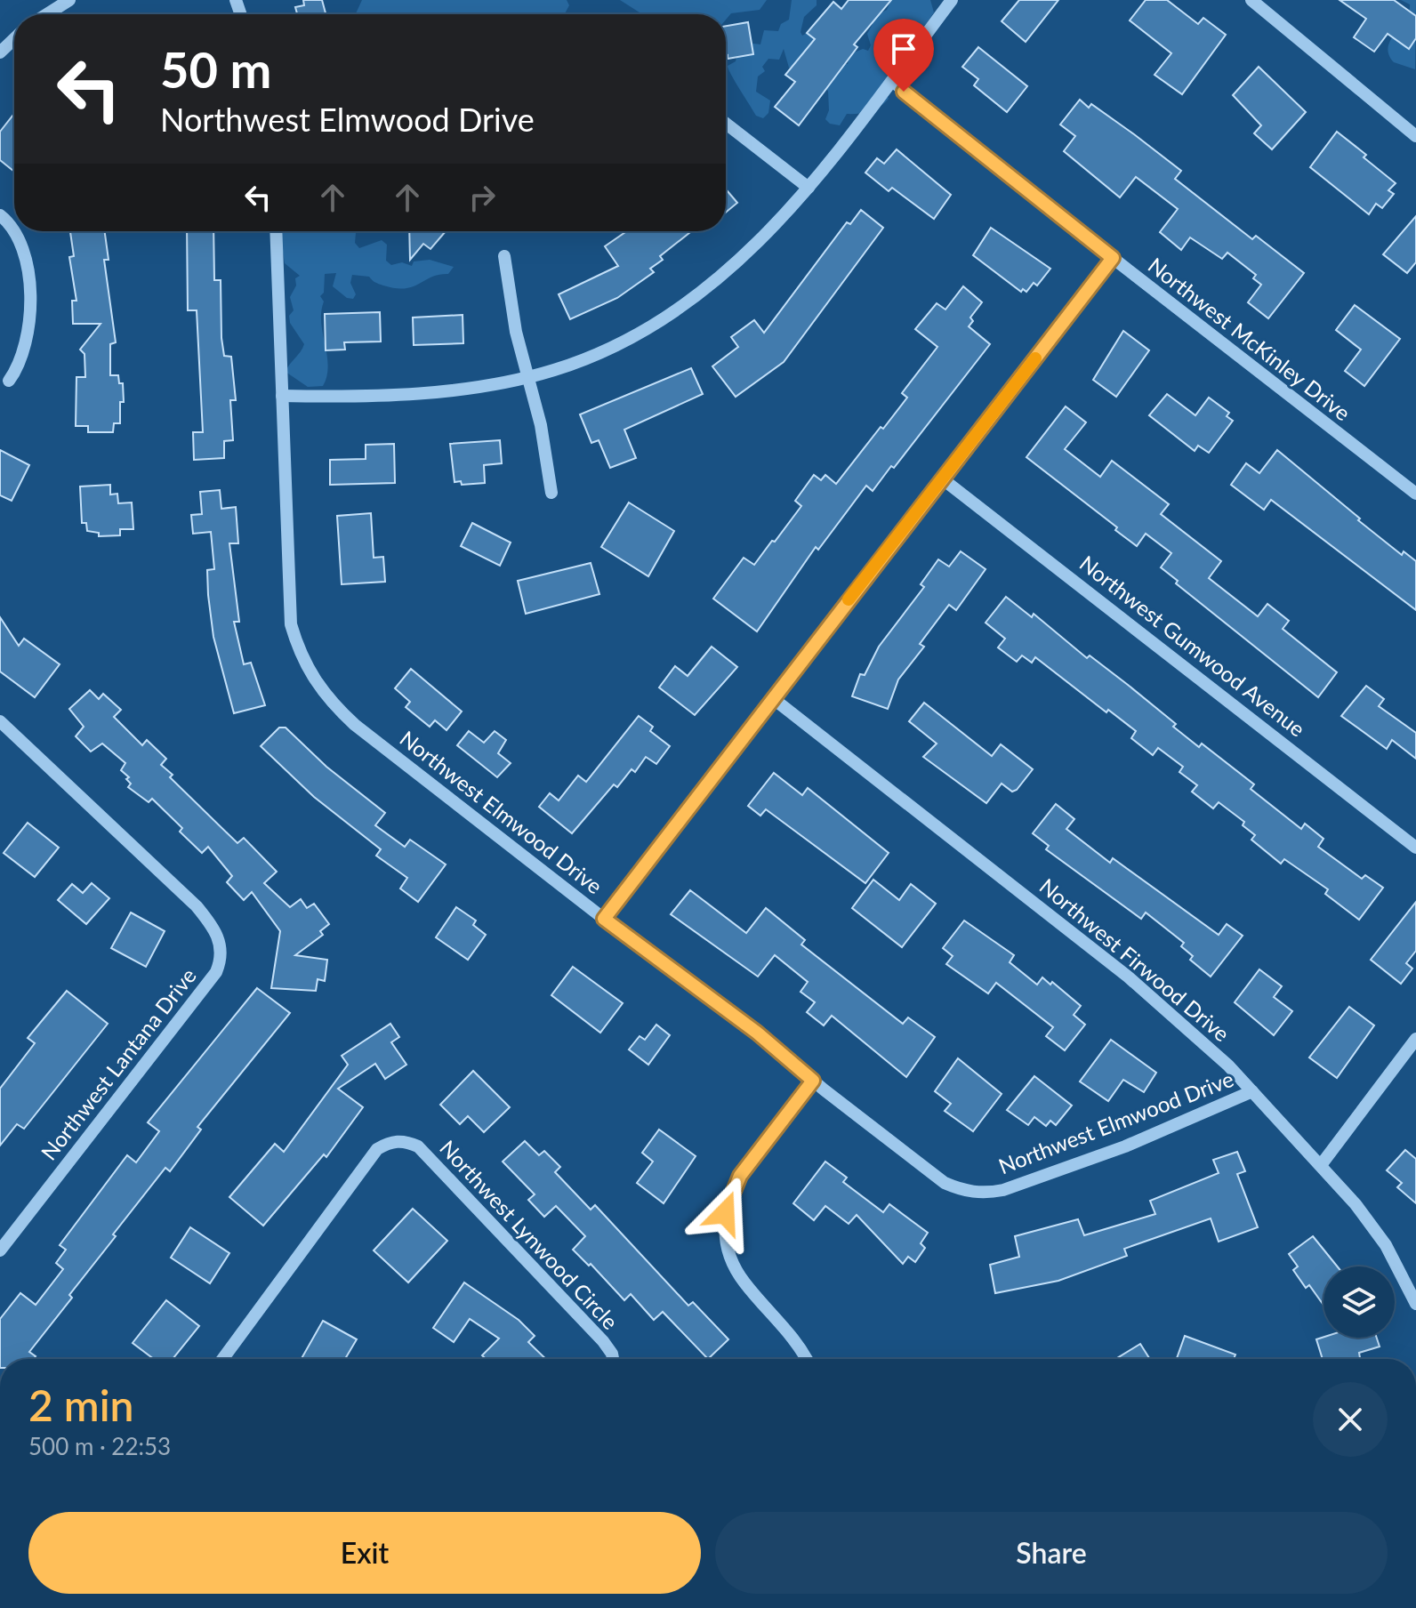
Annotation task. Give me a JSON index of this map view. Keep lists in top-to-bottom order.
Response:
{
  "streets": {
    "street": [
      "Northwest McKinley Drive",
      "Northwest Gumwood Avenue",
      "Northwest Elmwood Drive",
      "Northwest Firwood Drive",
      "Northwest Lantana Drive",
      "Northwest Lynwood Circle"
    ]
  },
  "crossings": [
    ["Northwest Elmwood Drive", "Northwest Firwood Drive"]
  ],
  "page": {
    "turn": ["50 m", "Northwest Elmwood Drive"],
    "heading": ["2 min", "500 m · 22:53"],
    "buttons": ["Exit", "Share"]
  }
}
